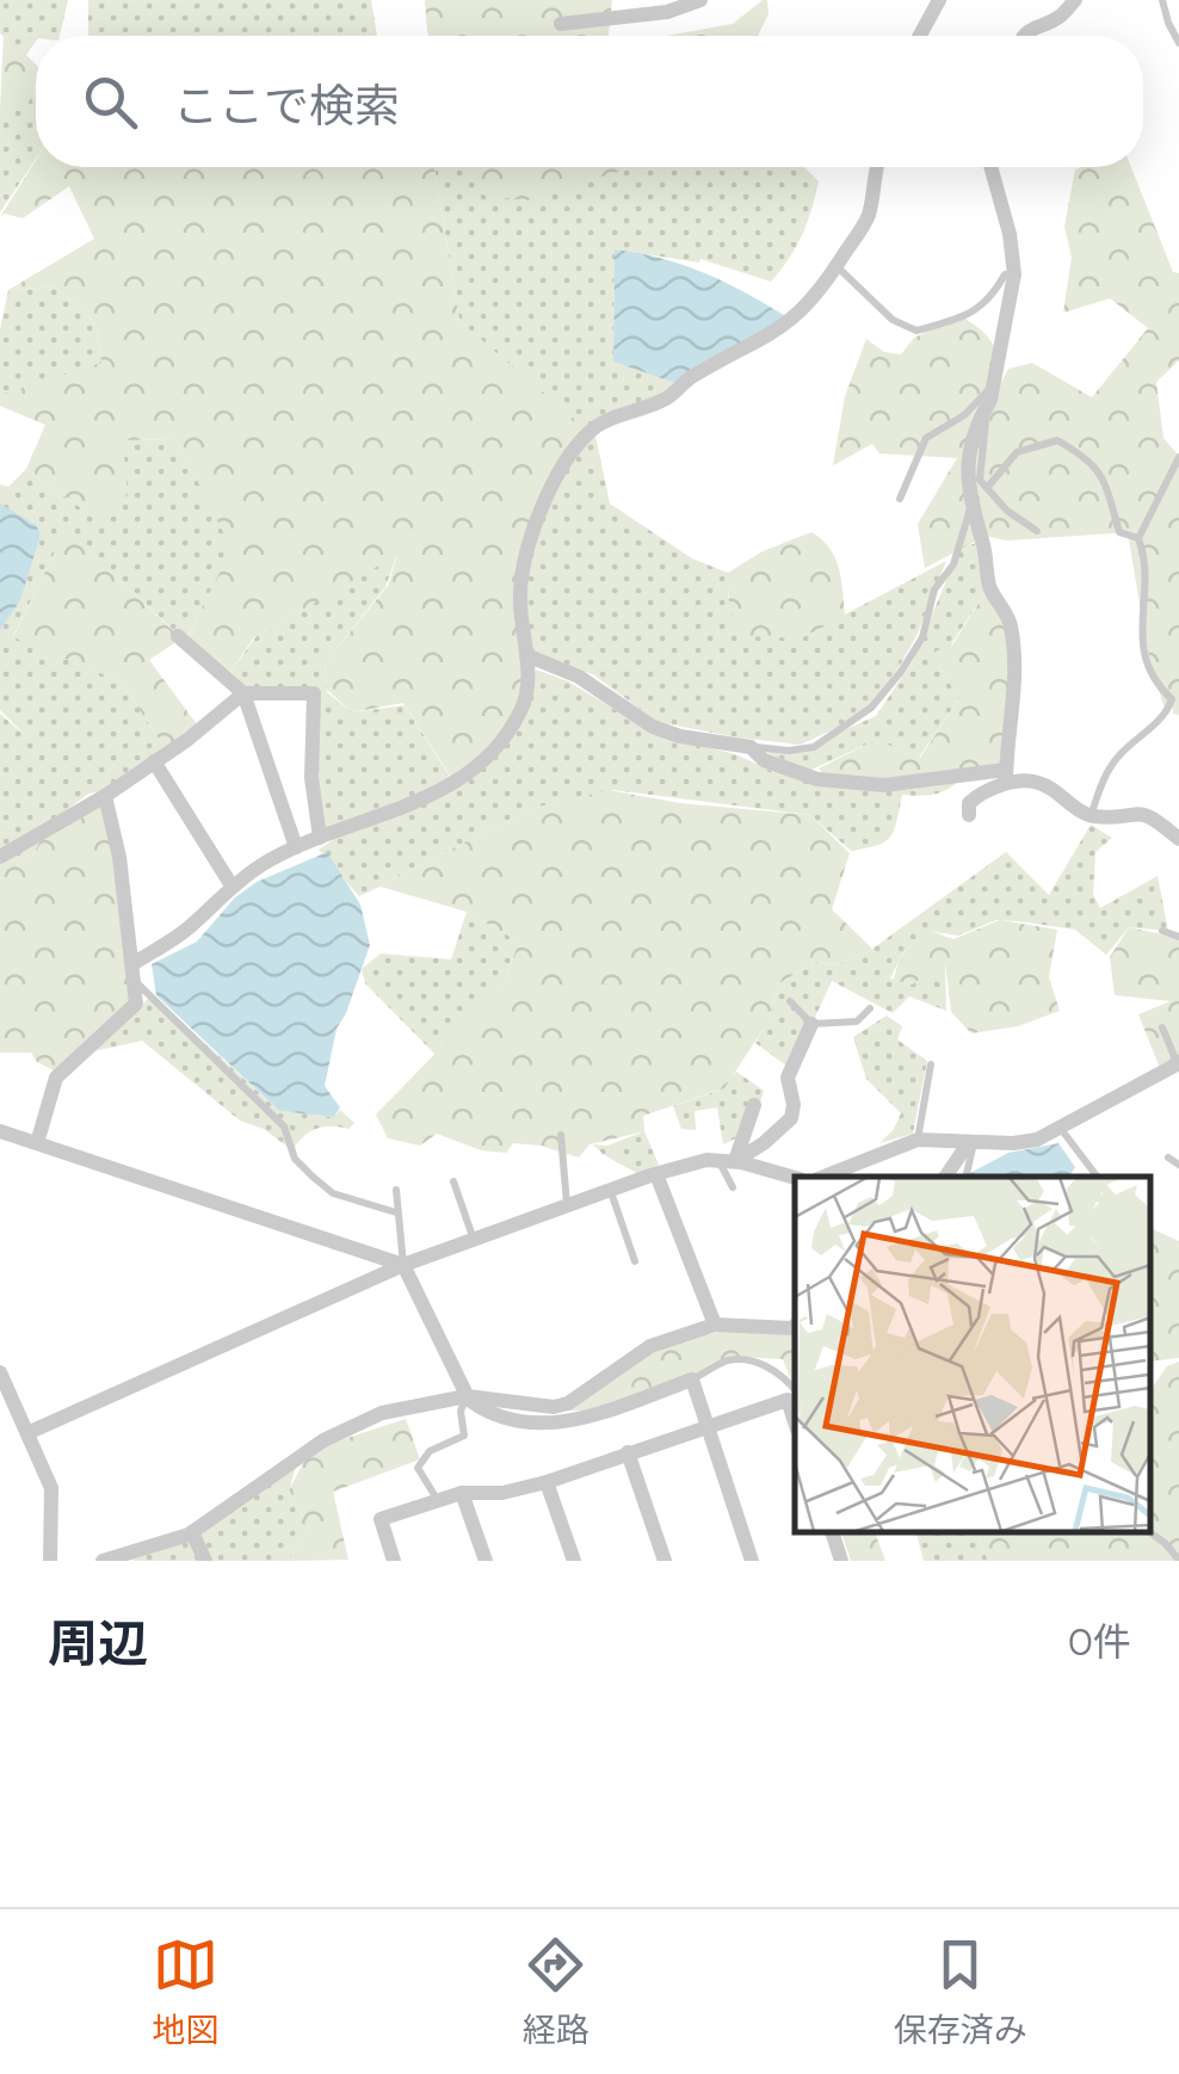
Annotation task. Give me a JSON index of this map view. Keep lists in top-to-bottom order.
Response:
{
  "page": {
    "search": "ここで検索",
    "heading": ["周辺", "0件"],
    "nav": ["地図", "経路", "保存済み"]
  }
}
